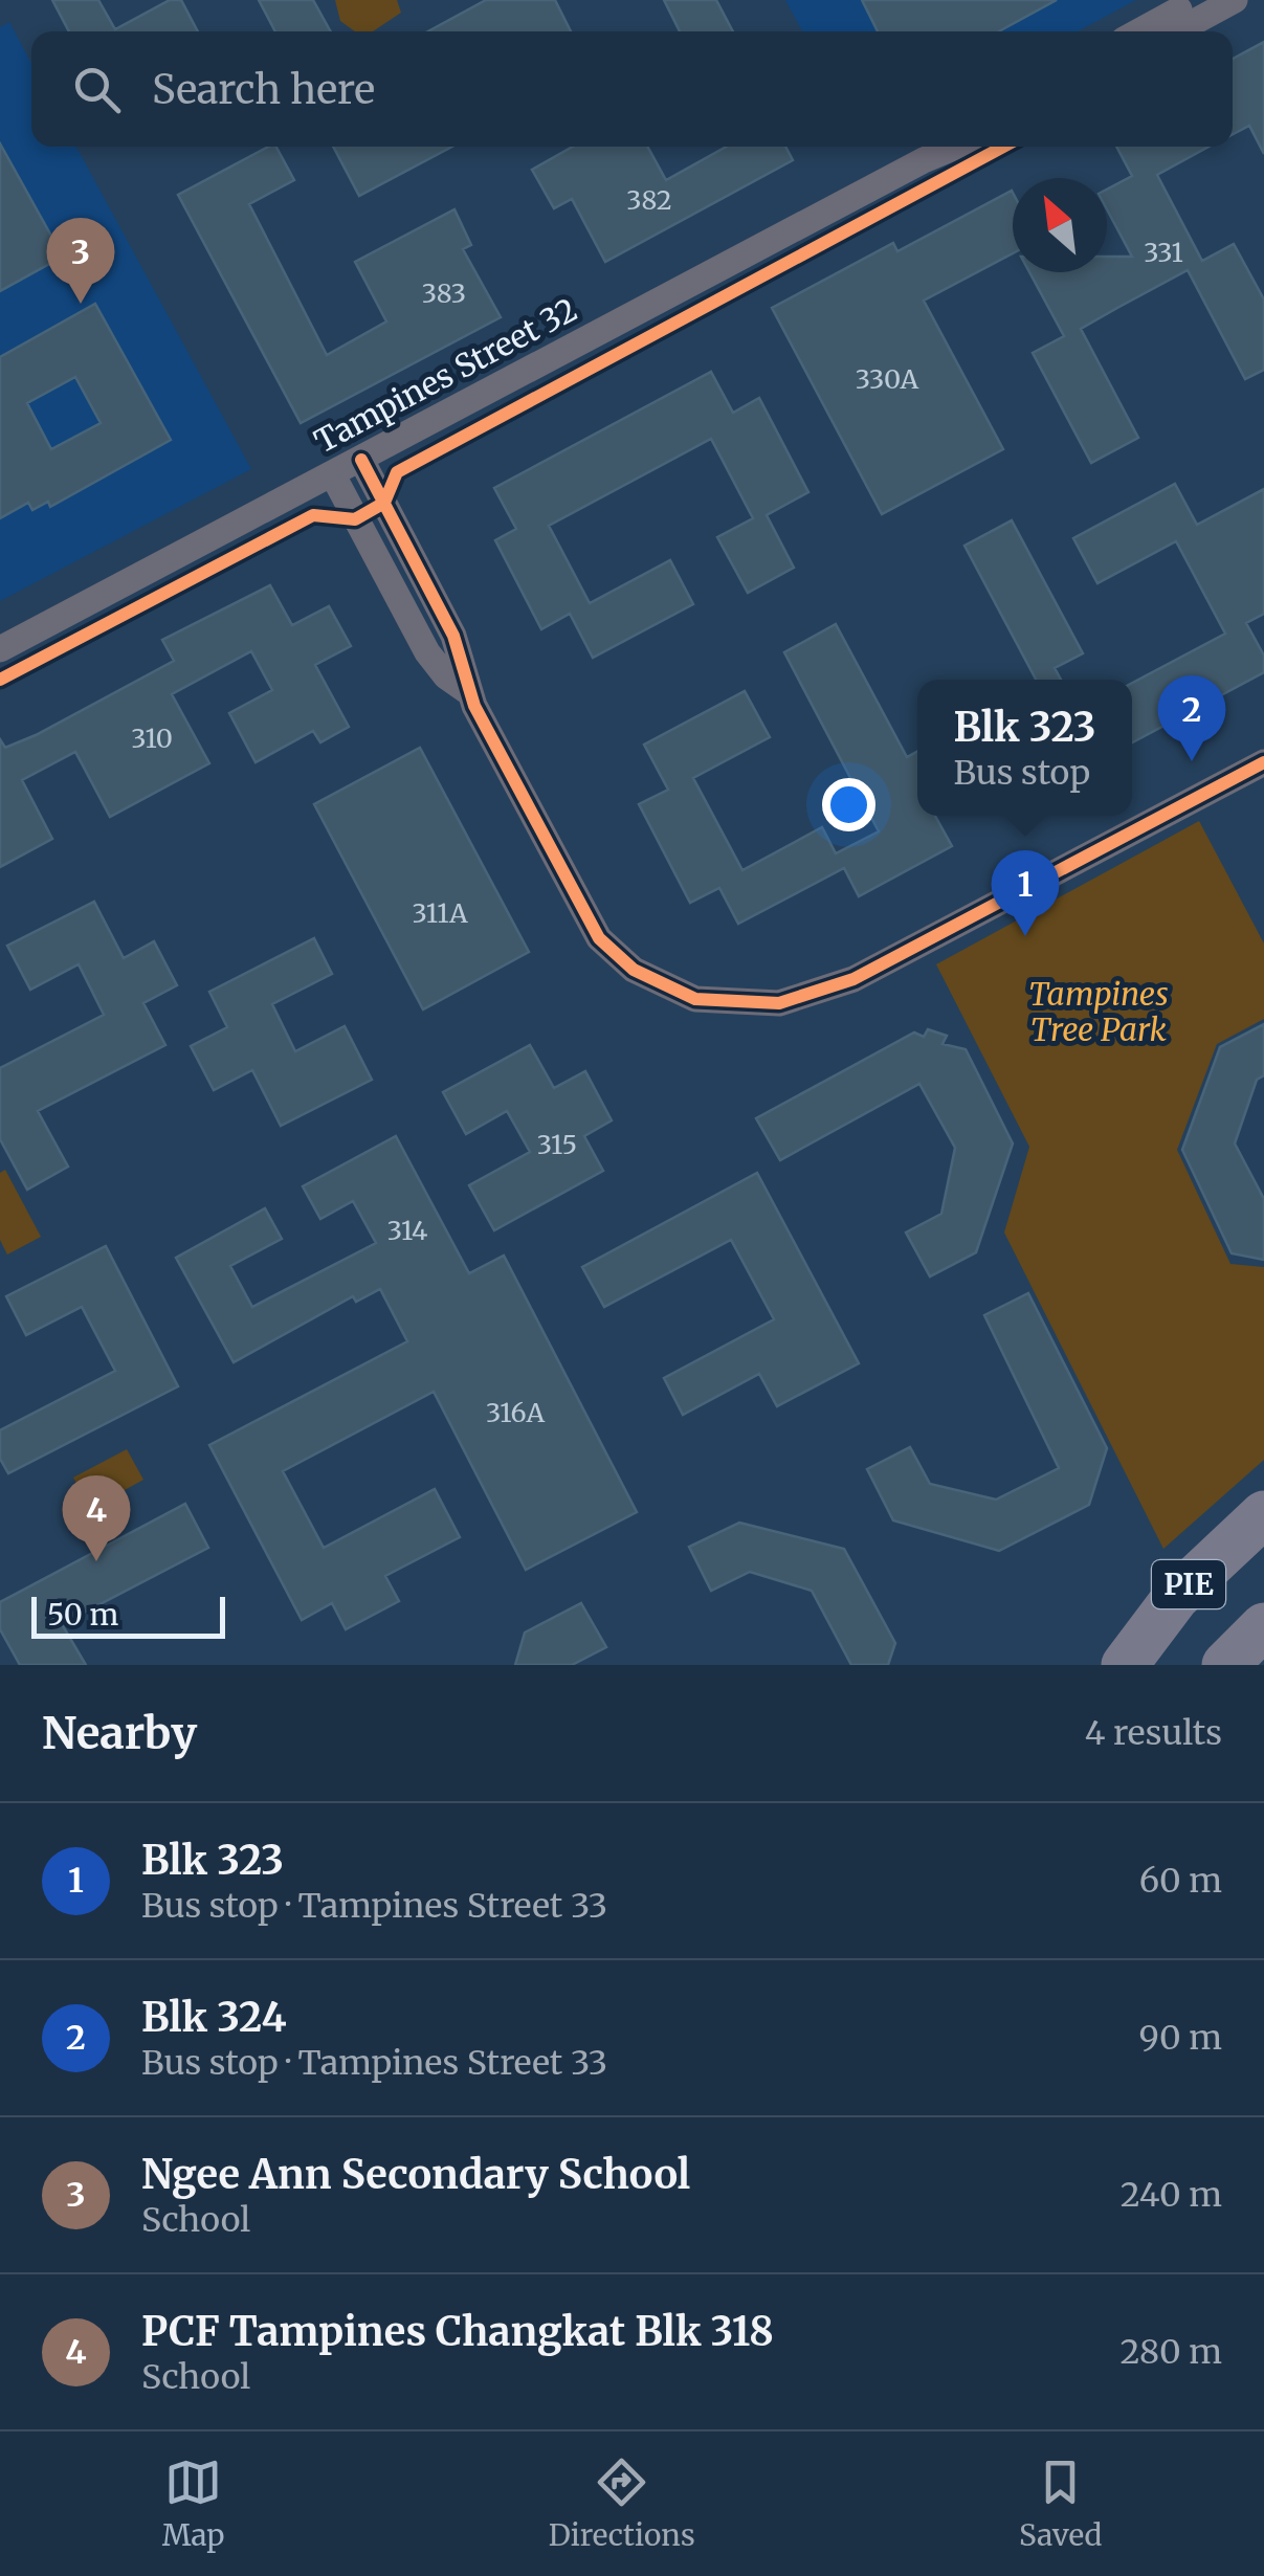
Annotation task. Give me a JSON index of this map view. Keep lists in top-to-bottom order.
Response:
{
  "streets": {
    "highway": ["PIE"],
    "street": ["Tampines Street 32"]
  },
  "parks": ["Tampines Tree Park"],
  "house_numbers": [
    "382",
    "331",
    "383",
    "330A",
    "310",
    "311A",
    "315",
    "314",
    "316A"
  ],
  "scale_bar": "50 m",
  "north": "top left",
  "page": {
    "search": "Search here",
    "pins": [
      "3",
      "2",
      "1",
      "4"
    ],
    "popup": ["Blk 323", "Bus stop"],
    "scale": "50 m",
    "heading": ["Nearby", "4 results"],
    "list": [
      {
        "mark": "1",
        "name": "Blk 323",
        "note": "Bus stop · Tampines Street 33",
        "value": "60 m"
      },
      {
        "mark": "2",
        "name": "Blk 324",
        "note": "Bus stop · Tampines Street 33",
        "value": "90 m"
      },
      {
        "mark": "3",
        "name": "Ngee Ann Secondary School",
        "note": "School",
        "value": "240 m"
      },
      {
        "mark": "4",
        "name": "PCF Tampines Changkat Blk 318",
        "note": "School",
        "value": "280 m"
      }
    ],
    "nav": ["Map", "Directions", "Saved"]
  }
}
